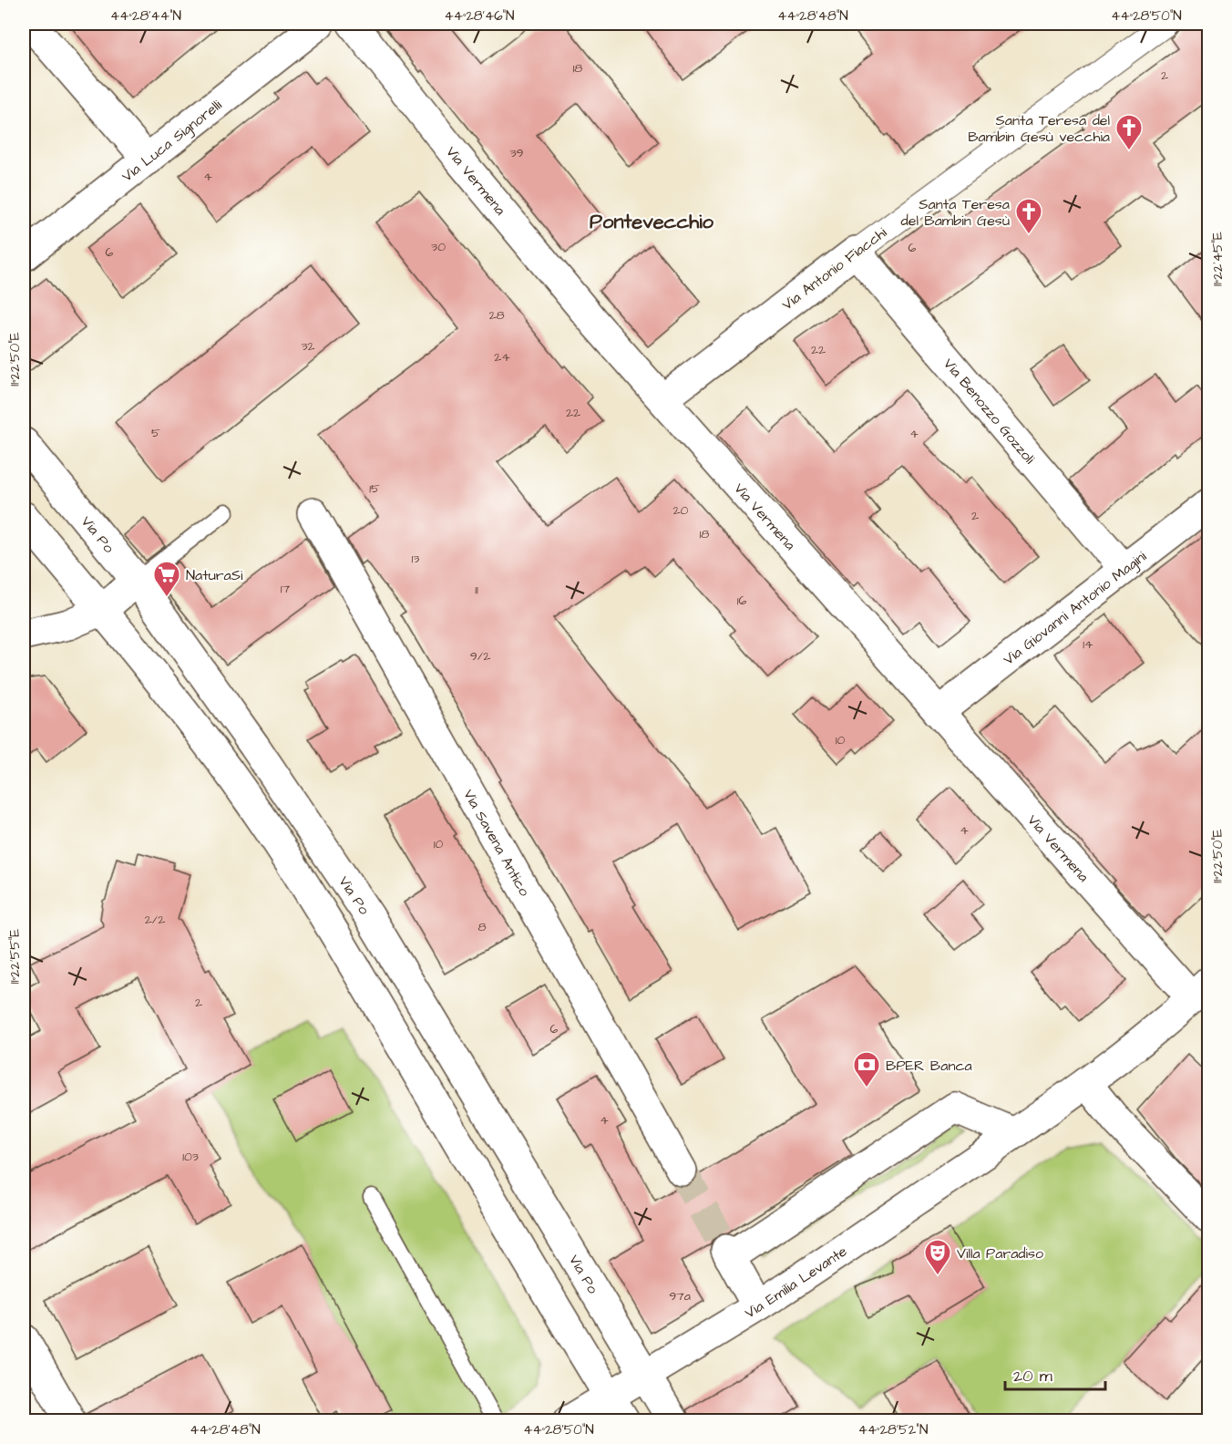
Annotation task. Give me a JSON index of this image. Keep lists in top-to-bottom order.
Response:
{
  "streets": {
    "street": [
      "Via Luca Signorelli",
      "Via Vermena",
      "Via Antonio Fiacchi",
      "Via Benozzo Gozzoli",
      "Via Po",
      "Via Giovanni Antonio Magini",
      "Via Savena Antico",
      "Via Emilia Levante"
    ]
  },
  "crossings": [
    ["Via Vermena", "Via Antonio Fiacchi"],
    ["Via Vermena", "Via Giovanni Antonio Magini"],
    ["Via Vermena", "Via Emilia Levante"],
    ["Via Antonio Fiacchi", "Via Benozzo Gozzoli"],
    ["Via Benozzo Gozzoli", "Via Giovanni Antonio Magini"],
    ["Via Po", "Via Emilia Levante"]
  ],
  "districts": ["Pontevecchio"],
  "places": {
    "church": ["Santa Teresa del Bambin Gesù vecchia", "Santa Teresa del Bambin Gesù"],
    "supermarket": ["NaturaSì"],
    "bank": ["BPER Banca"],
    "theatre": ["Villa Paradiso"]
  },
  "house_numbers": [
    "18",
    "2",
    "39",
    "4",
    "30",
    "6",
    "6",
    "28",
    "32",
    "22",
    "24",
    "22",
    "5",
    "4",
    "15",
    "20",
    "2",
    "18",
    "13",
    "17",
    "11",
    "16",
    "14",
    "9/2",
    "10",
    "4",
    "10",
    "2/2",
    "8",
    "2",
    "6",
    "4",
    "103",
    "97a"
  ],
  "scale_bar": "20 m",
  "coordinates": [
    "44°28'44\"N",
    "44°28'46\"N",
    "44°28'48\"N",
    "44°28'50\"N",
    "11°22'45\"E",
    "11°22'50\"E",
    "11°22'55\"E",
    "44°28'52\"N"
  ]
}
